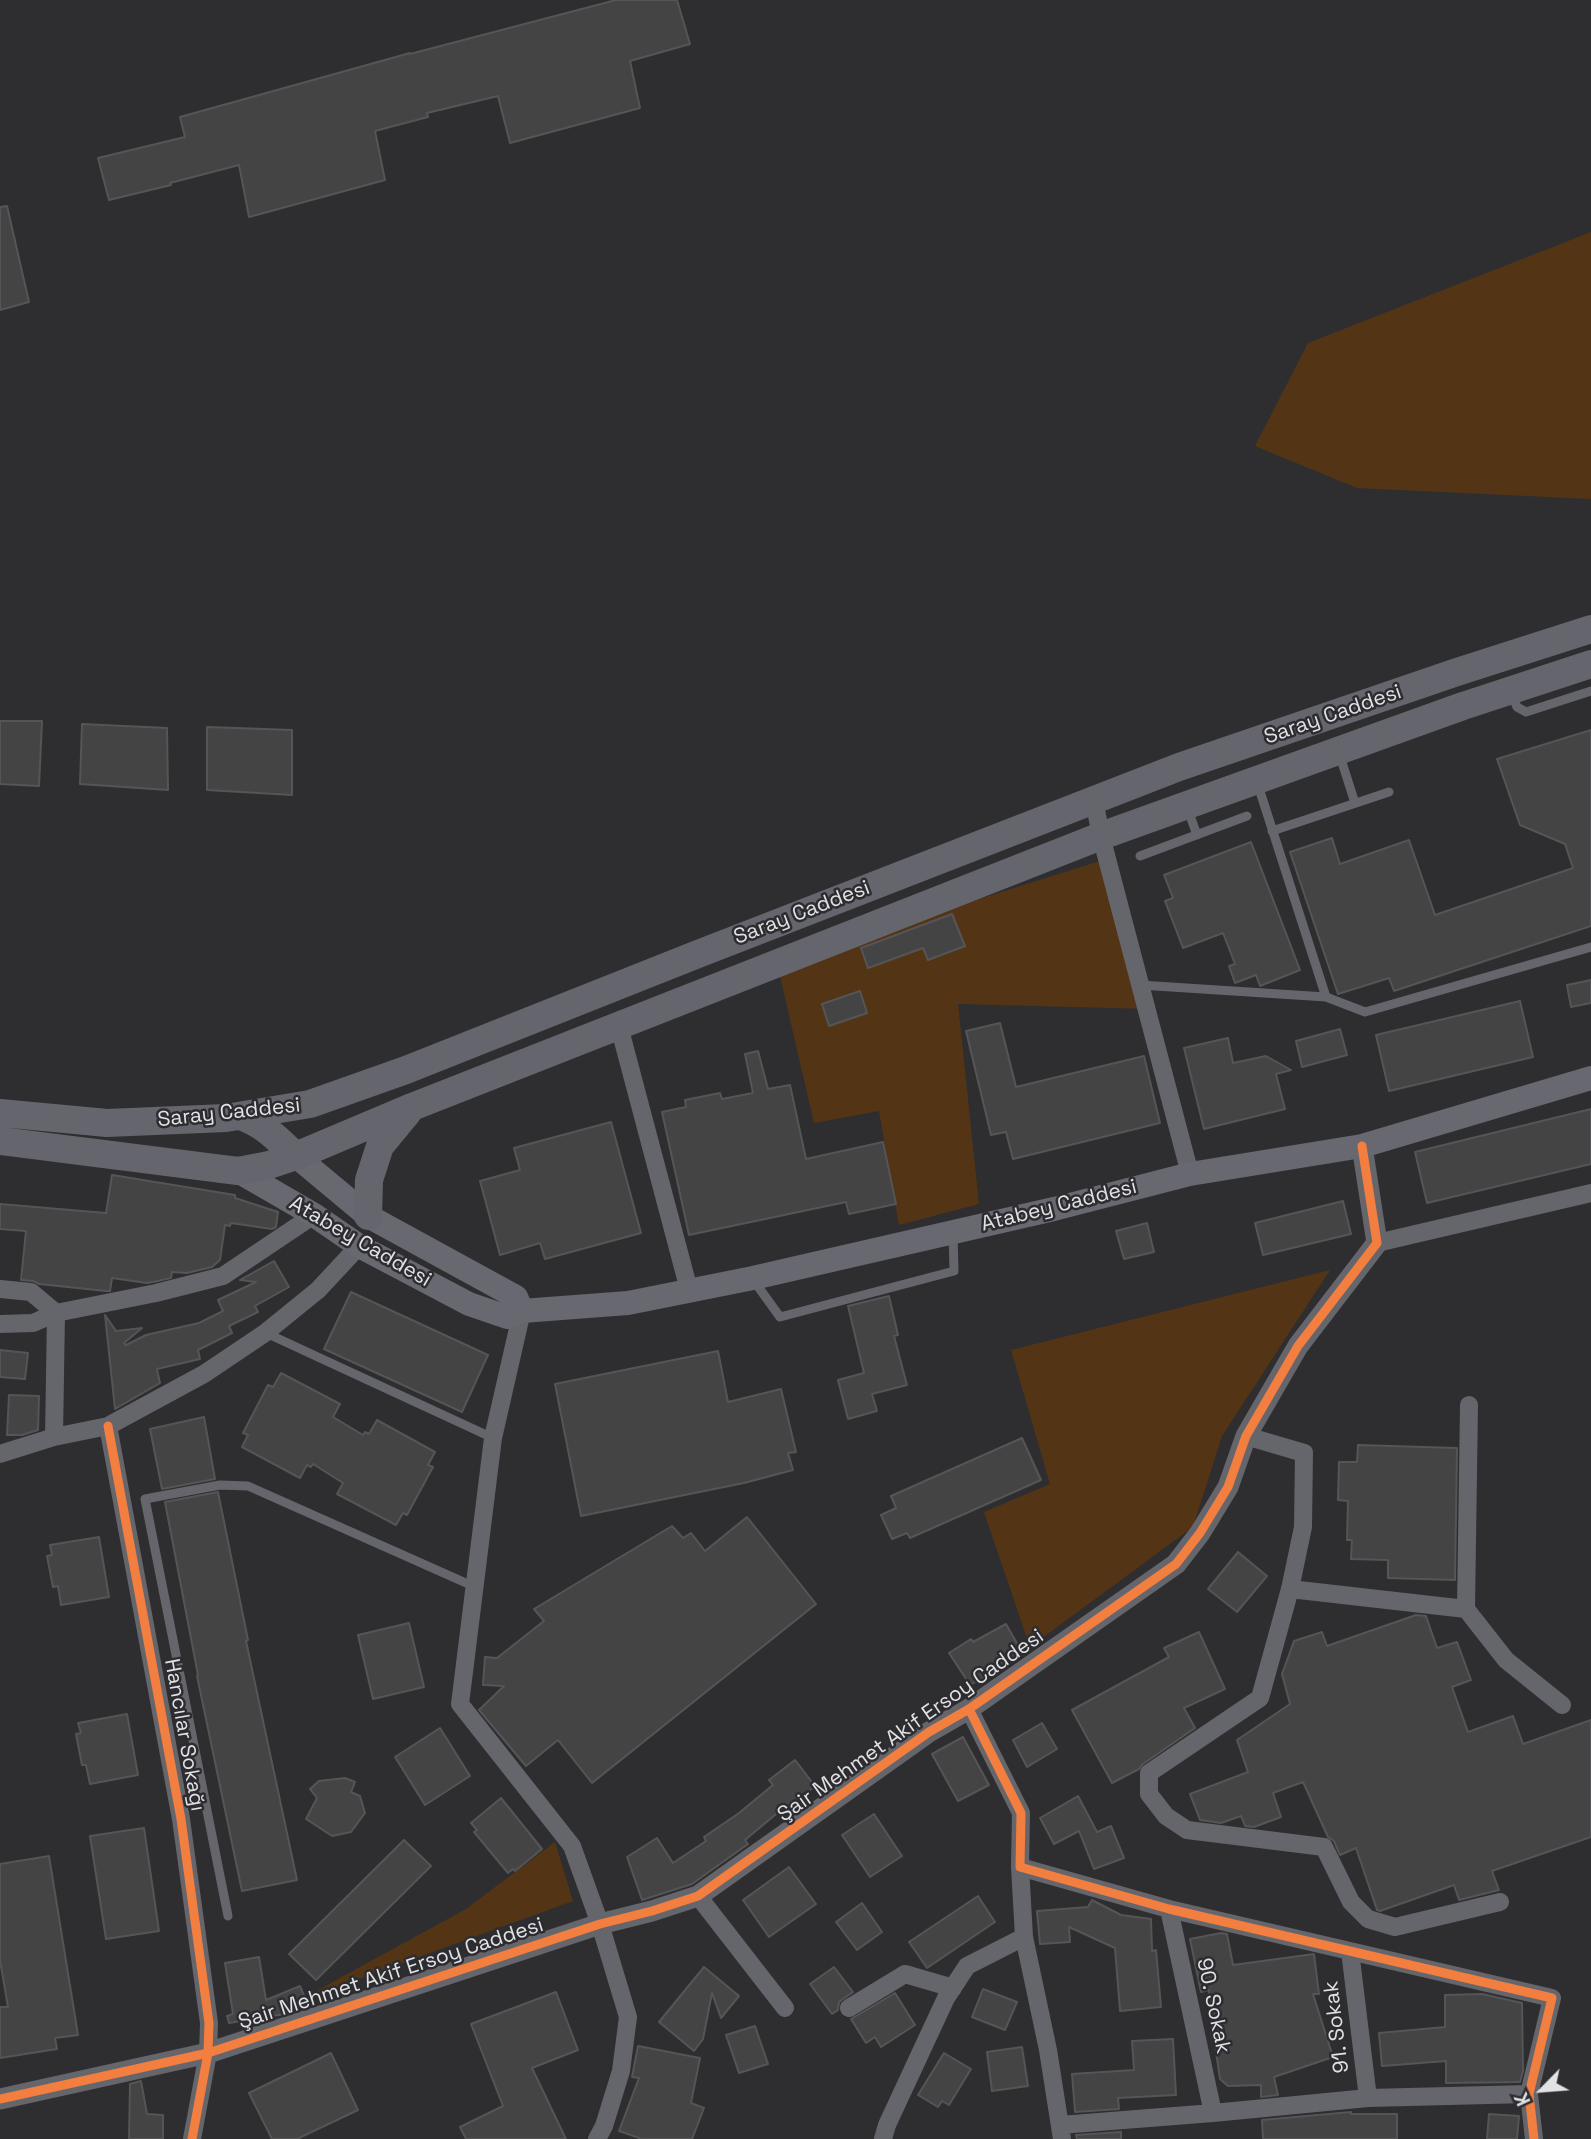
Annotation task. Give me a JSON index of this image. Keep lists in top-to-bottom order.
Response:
{
  "streets": {
    "main road": ["Saray Caddesi", "Atabey Caddesi"],
    "street": [
      "Şair Mehmet Akif Ersoy Caddesi",
      "Hancılar Sokağı",
      "90. Sokak",
      "91. Sokak"
    ]
  },
  "crossings": [
    ["Saray Caddesi", "Atabey Caddesi"],
    ["Şair Mehmet Akif Ersoy Caddesi", "Hancılar Sokağı"]
  ],
  "north": "bottom left"
}
